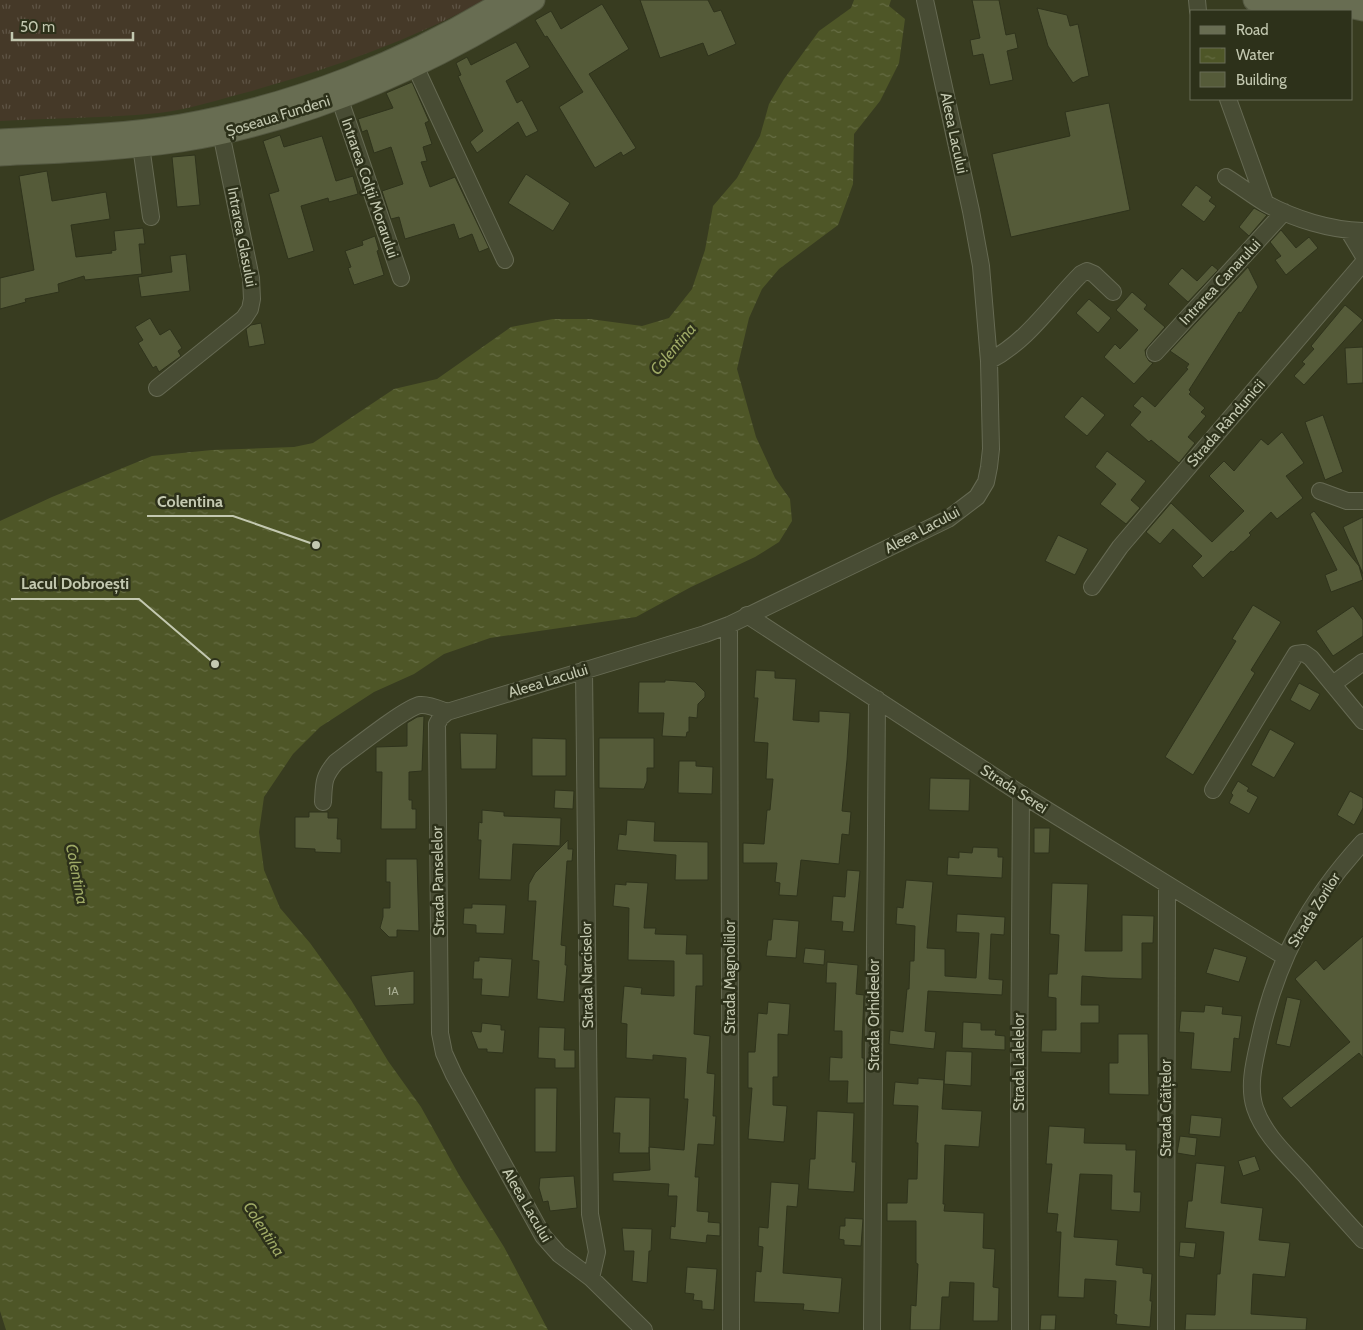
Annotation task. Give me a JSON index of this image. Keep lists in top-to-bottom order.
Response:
{
  "streets": {
    "main road": ["Șoseaua Fundeni"],
    "street": [
      "Aleea Lacului",
      "Intrarea Colții Morarului",
      "Intrarea Glasului",
      "Intrarea Canarului",
      "Strada Rândunicii",
      "Strada Serei",
      "Strada Panselelor",
      "Strada Zorilor",
      "Strada Narciselor",
      "Strada Magnoliilor",
      "Strada Orhideelor",
      "Strada Lalelelor",
      "Strada Crăițelor"
    ]
  },
  "crossings": [
    ["Șoseaua Fundeni", "Intrarea Colții Morarului"],
    ["Șoseaua Fundeni", "Intrarea Glasului"],
    ["Aleea Lacului", "Strada Serei"],
    ["Aleea Lacului", "Strada Panselelor"],
    ["Aleea Lacului", "Strada Narciselor"],
    ["Aleea Lacului", "Strada Magnoliilor"],
    ["Strada Serei", "Strada Zorilor"],
    ["Strada Serei", "Strada Orhideelor"],
    ["Strada Serei", "Strada Lalelelor"],
    ["Strada Serei", "Strada Crăițelor"]
  ],
  "water": ["Colentina"],
  "places": ["Colentina", "Lacul Dobroești"],
  "house_numbers": ["1A"],
  "legend": ["Road", "Water", "Building"],
  "scale_bar": "50 m"
}
